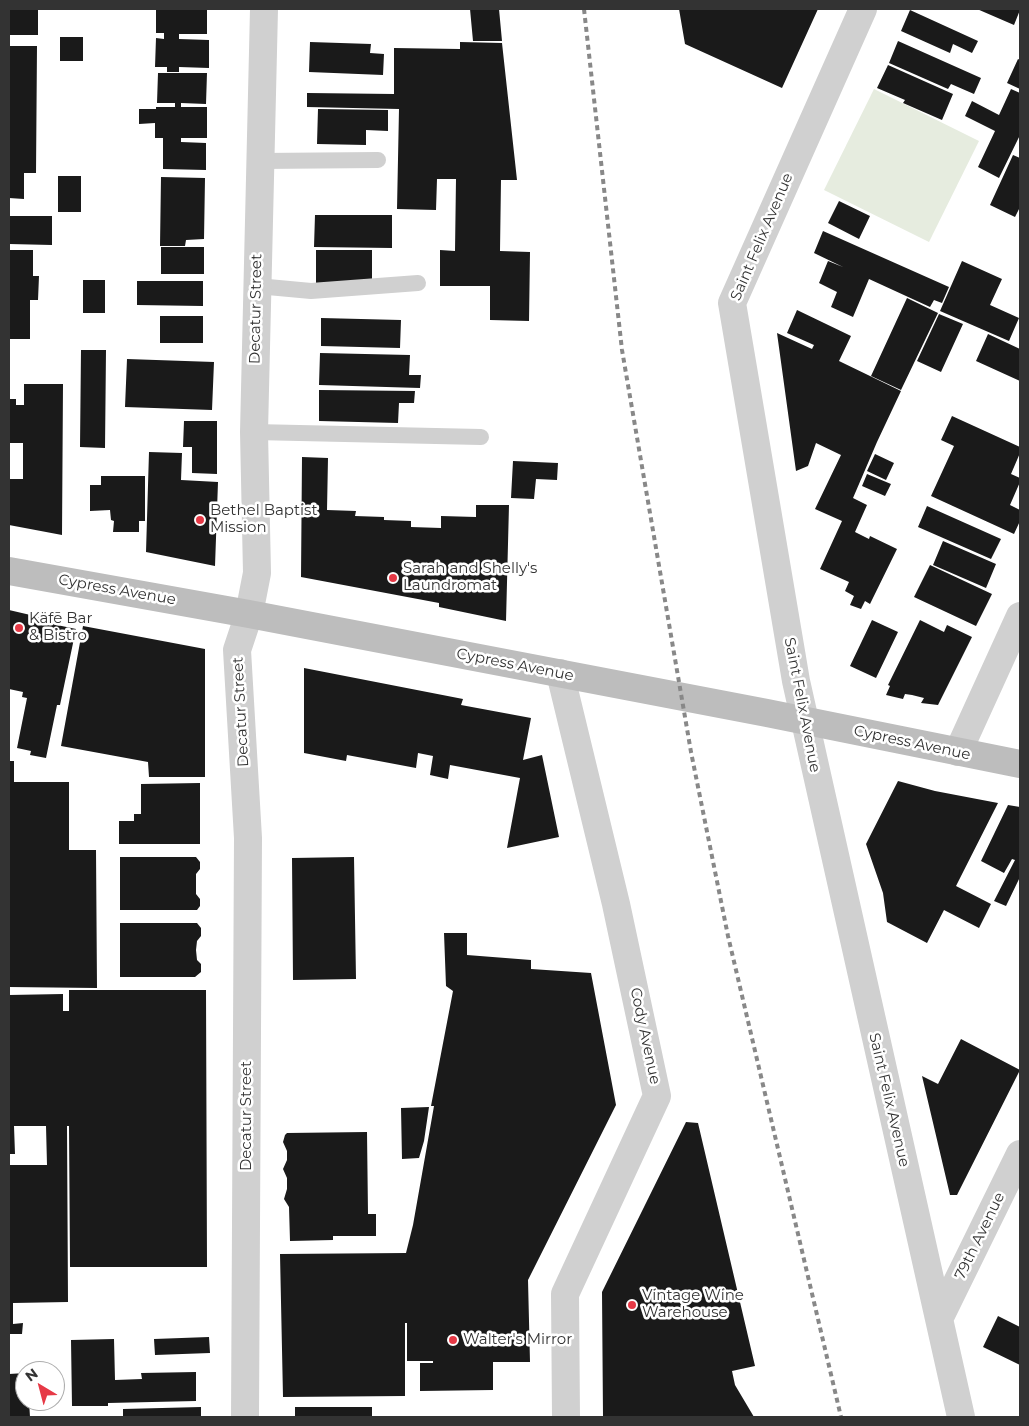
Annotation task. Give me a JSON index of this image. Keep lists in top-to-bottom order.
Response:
{
  "streets": {
    "main road": ["Cypress Avenue"],
    "street": [
      "Saint Felix Avenue",
      "Decatur Street",
      "Cody Avenue",
      "79th Avenue"
    ]
  },
  "crossings": [
    ["Saint Felix Avenue", "Cypress Avenue"],
    ["Saint Felix Avenue", "79th Avenue"],
    ["Decatur Street", "Cypress Avenue"],
    ["Cypress Avenue", "Cody Avenue"]
  ],
  "places": [
    "Bethel Baptist Mission",
    "Sarah and Shelly's Laundromat",
    "Käfē Bar & Bistro",
    "Vintage Wine Warehouse",
    "Walter's Mirror"
  ],
  "north": "top left"
}
